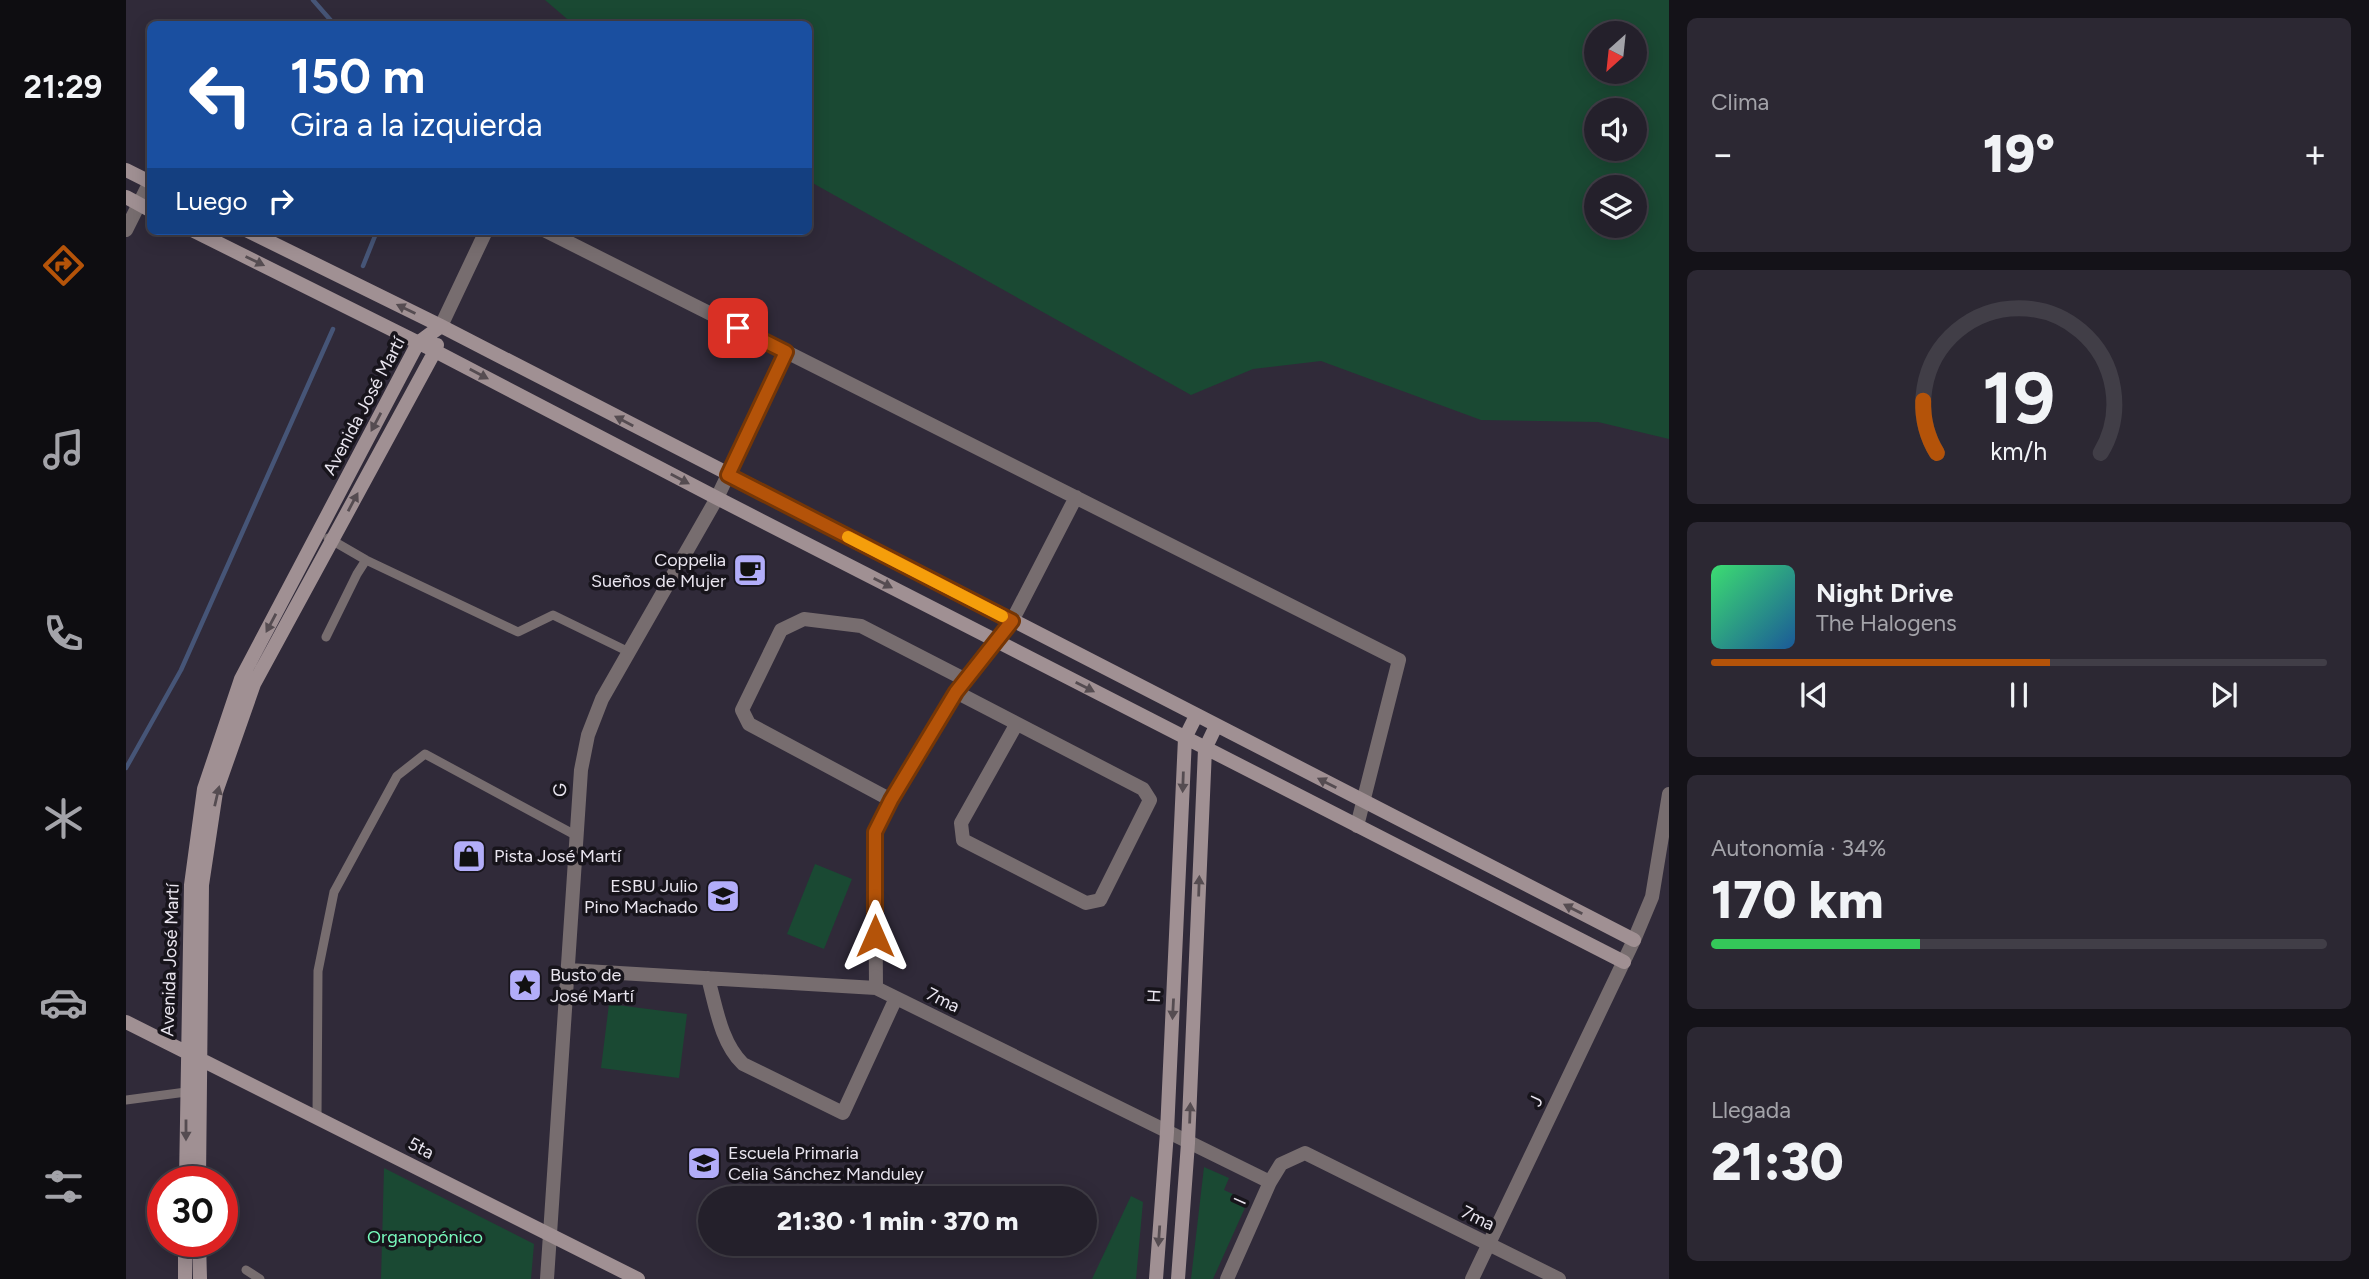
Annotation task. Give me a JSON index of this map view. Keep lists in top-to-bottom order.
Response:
{
  "streets": {
    "street": [
      "Avenida José Martí",
      "G",
      "H",
      "7ma",
      "J",
      "5ta",
      "I"
    ]
  },
  "crossings": [
    ["Avenida José Martí", "5ta"],
    ["G", "7ma"],
    ["G", "5ta"],
    ["H", "7ma"],
    ["7ma", "J"],
    ["7ma", "I"]
  ],
  "parks": ["Organopónico"],
  "places": {
    "cafe": ["Coppelia Sueños de Mujer"],
    "shop": ["Pista José Martí"],
    "school or university": ["ESBU Julio Pino Machado", "Escuela Primaria Celia Sánchez Manduley"],
    "place": ["Busto de José Martí"]
  },
  "north": "bottom left",
  "page": {
    "tabs": "21:29",
    "tile": [
      "Clima",
      ["Autonomía · 34%", "170 km"],
      ["Llegada", "21:30"]
    ],
    "turn": ["150 m", "Gira a la izquierda"],
    "heat": ["−", "19°", "+"],
    "then": "Luego",
    "song": ["Night Drive", "The Halogens"],
    "limit": "30",
    "trip": "21:30 · 1 min · 370 m",
    "gauge": ["19", "km/h"]
  }
}
